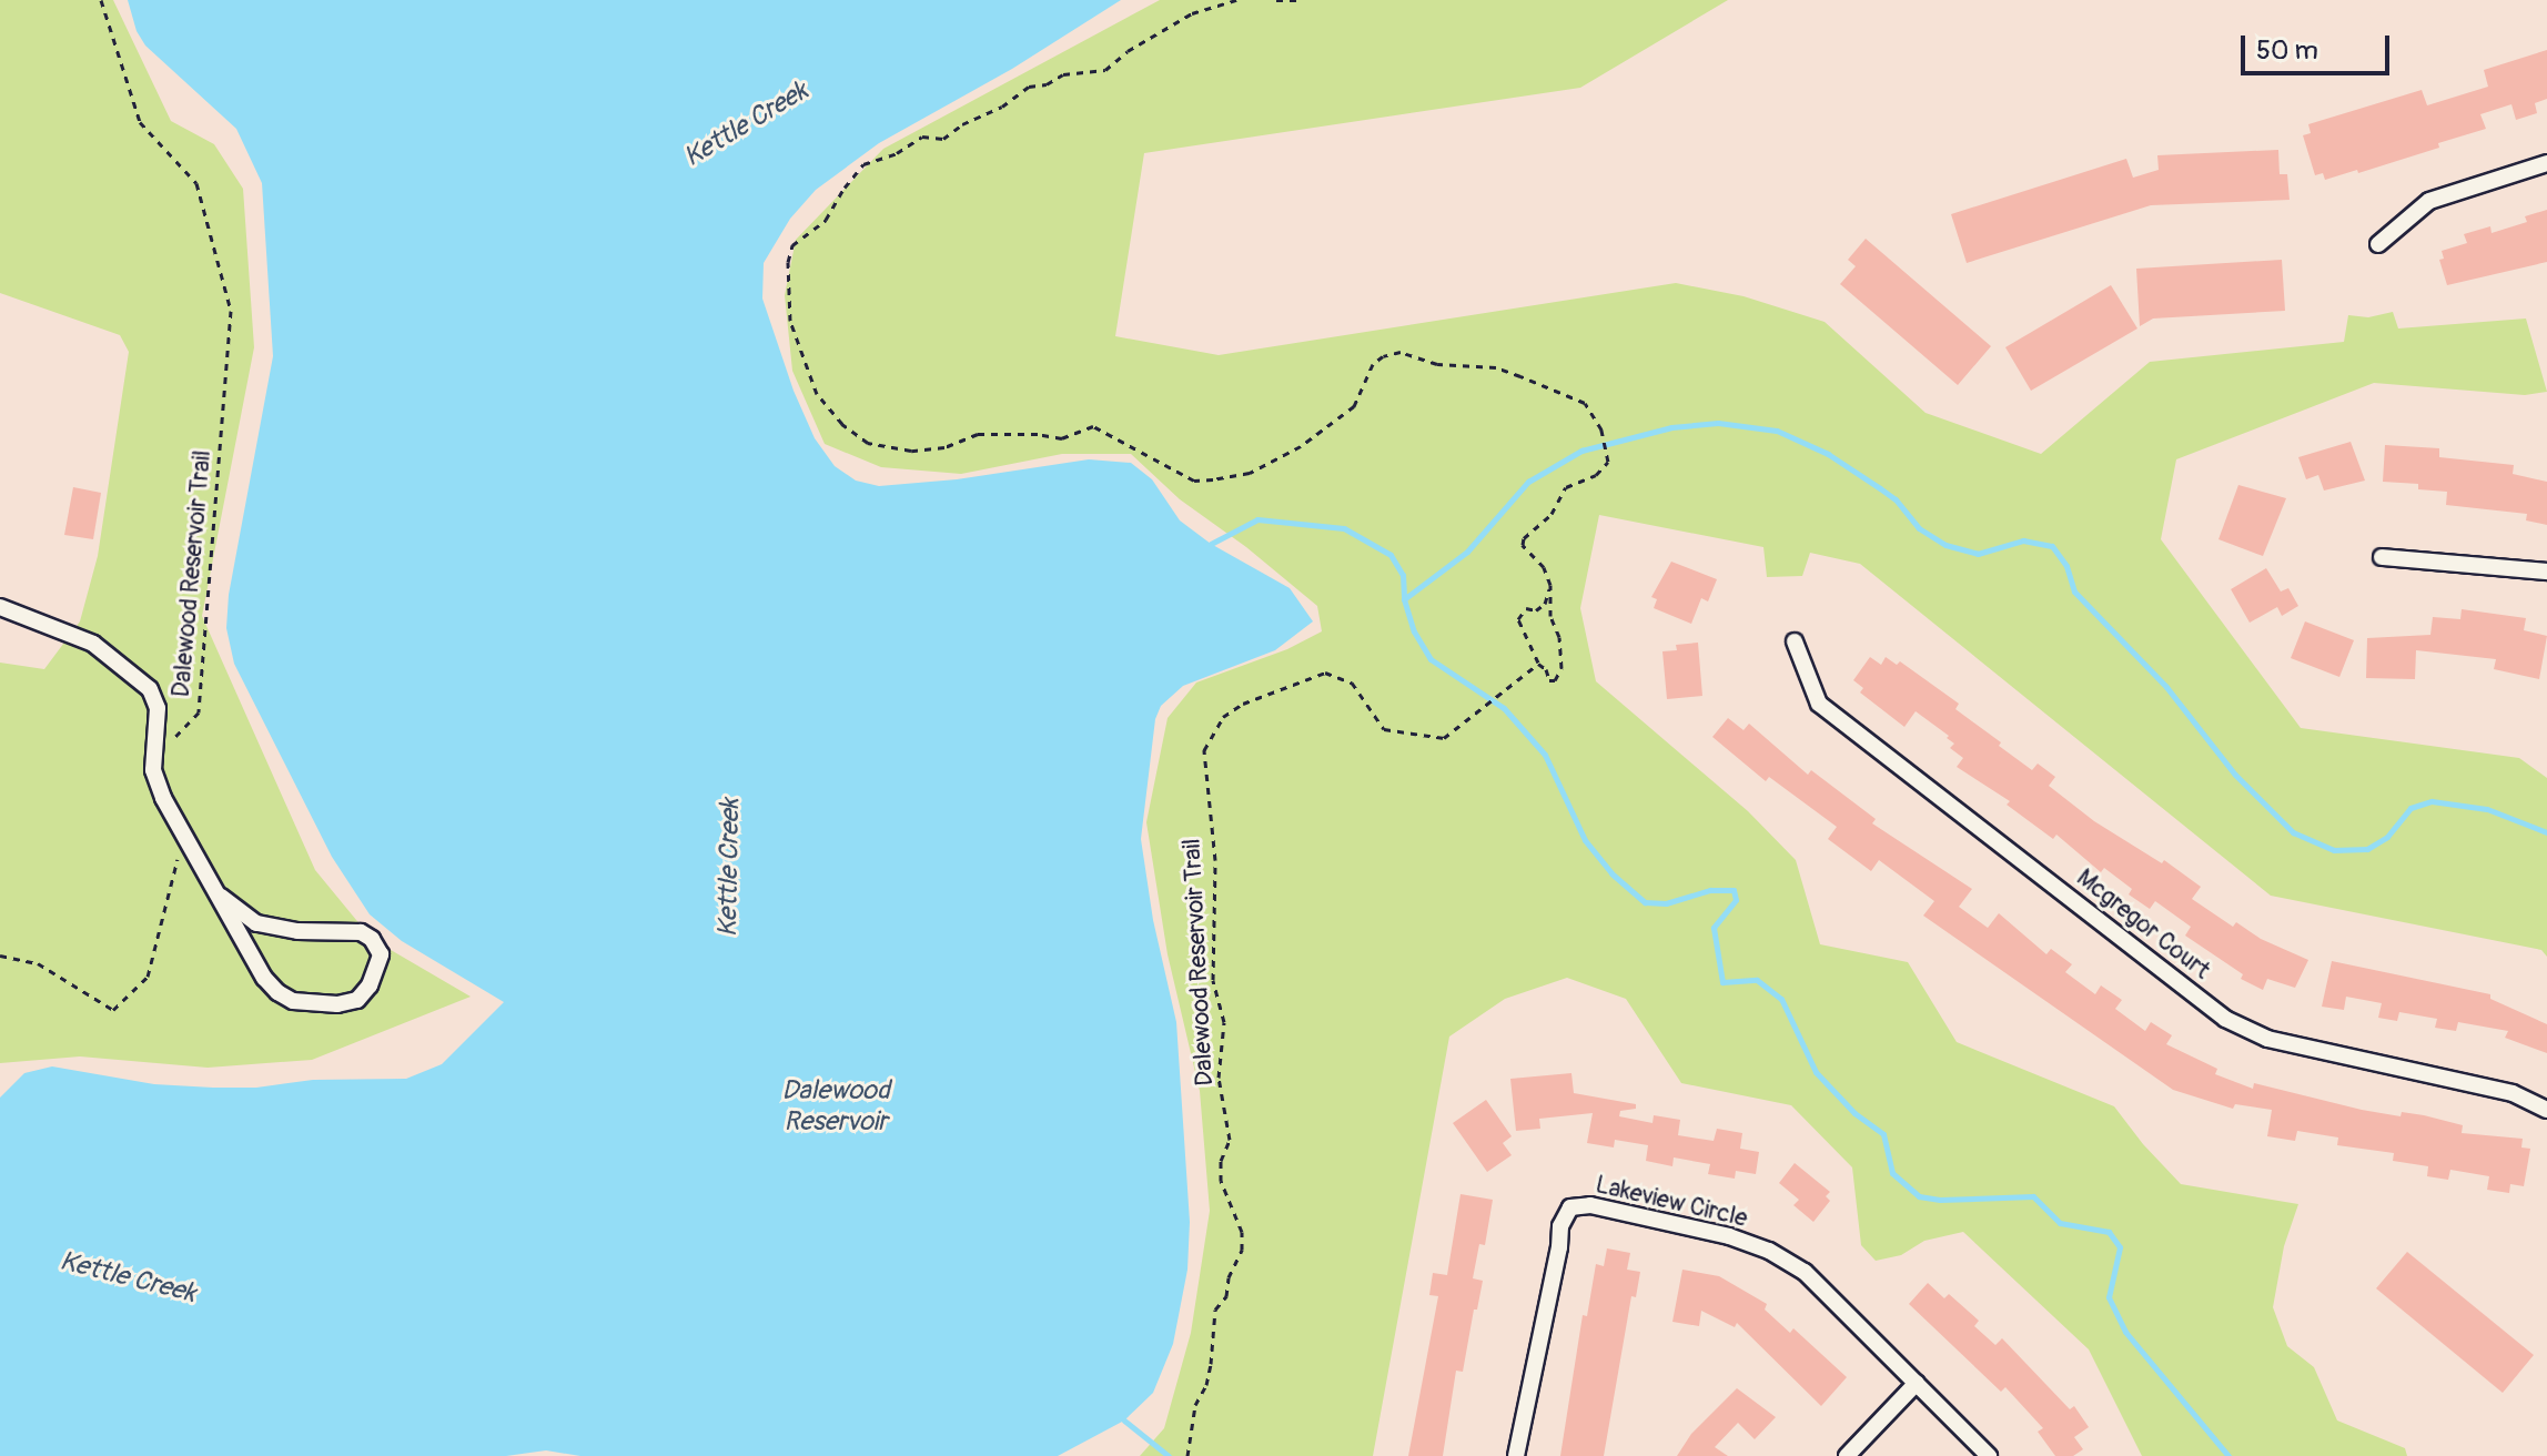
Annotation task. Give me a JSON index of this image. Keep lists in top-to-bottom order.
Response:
{
  "streets": {
    "street": ["Mcgregor Court", "Lakeview Circle"],
    "path": ["Dalewood Reservoir Trail"]
  },
  "water": ["Kettle Creek", "Dalewood Reservoir"],
  "scale_bar": "50 m"
}
